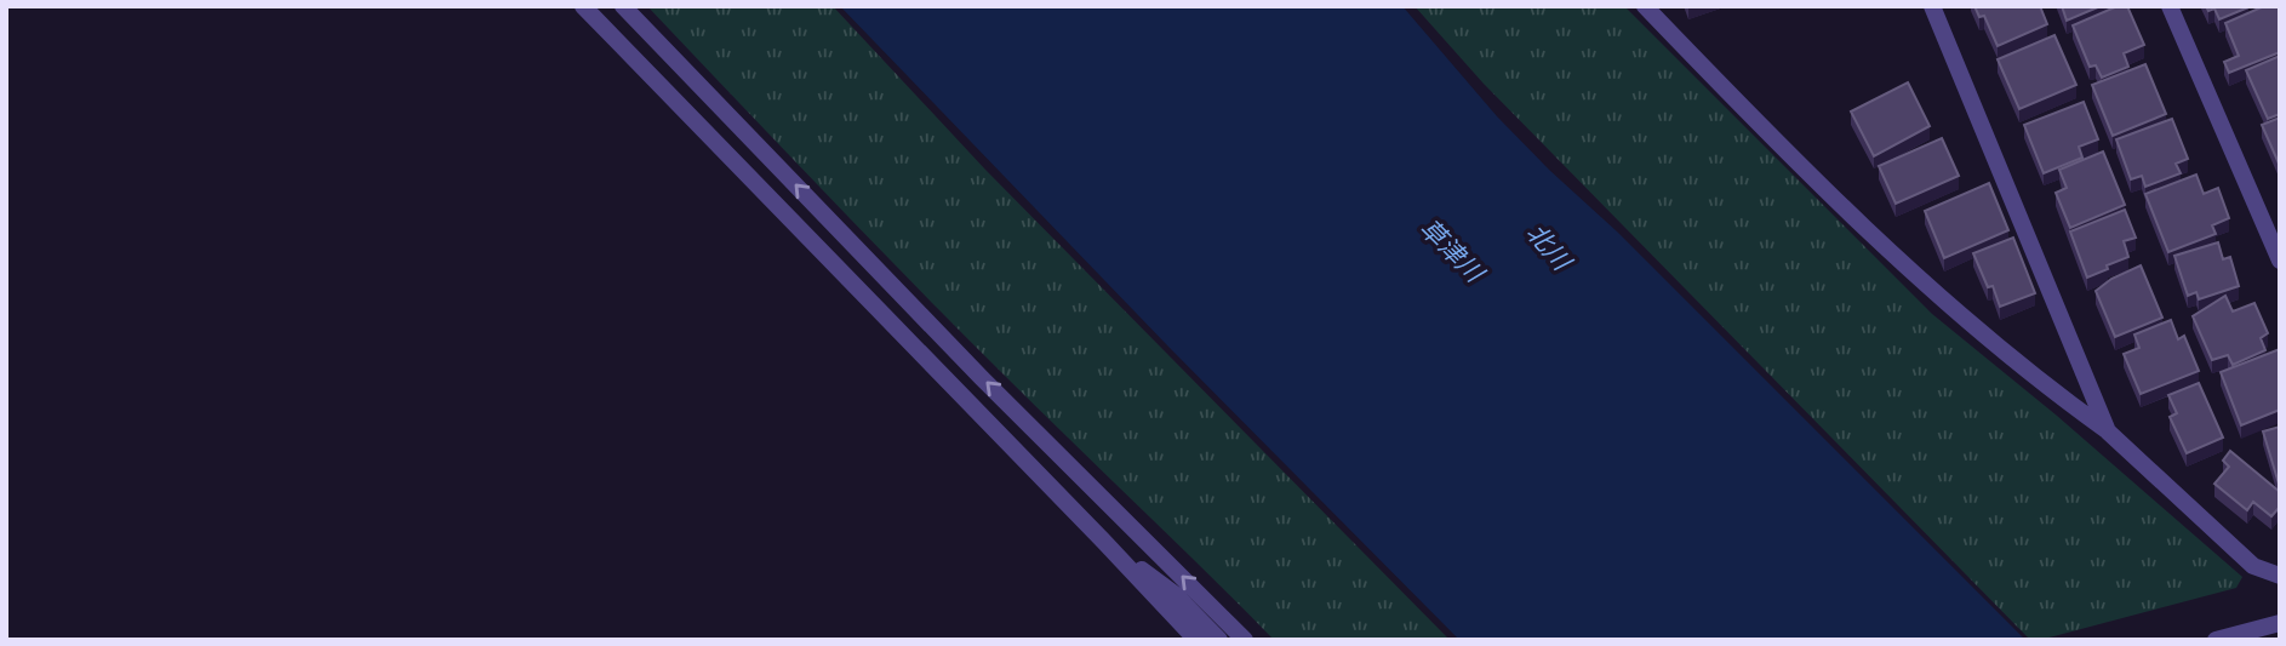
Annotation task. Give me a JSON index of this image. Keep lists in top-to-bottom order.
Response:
{
  "water": ["北川", "草津川"]
}
